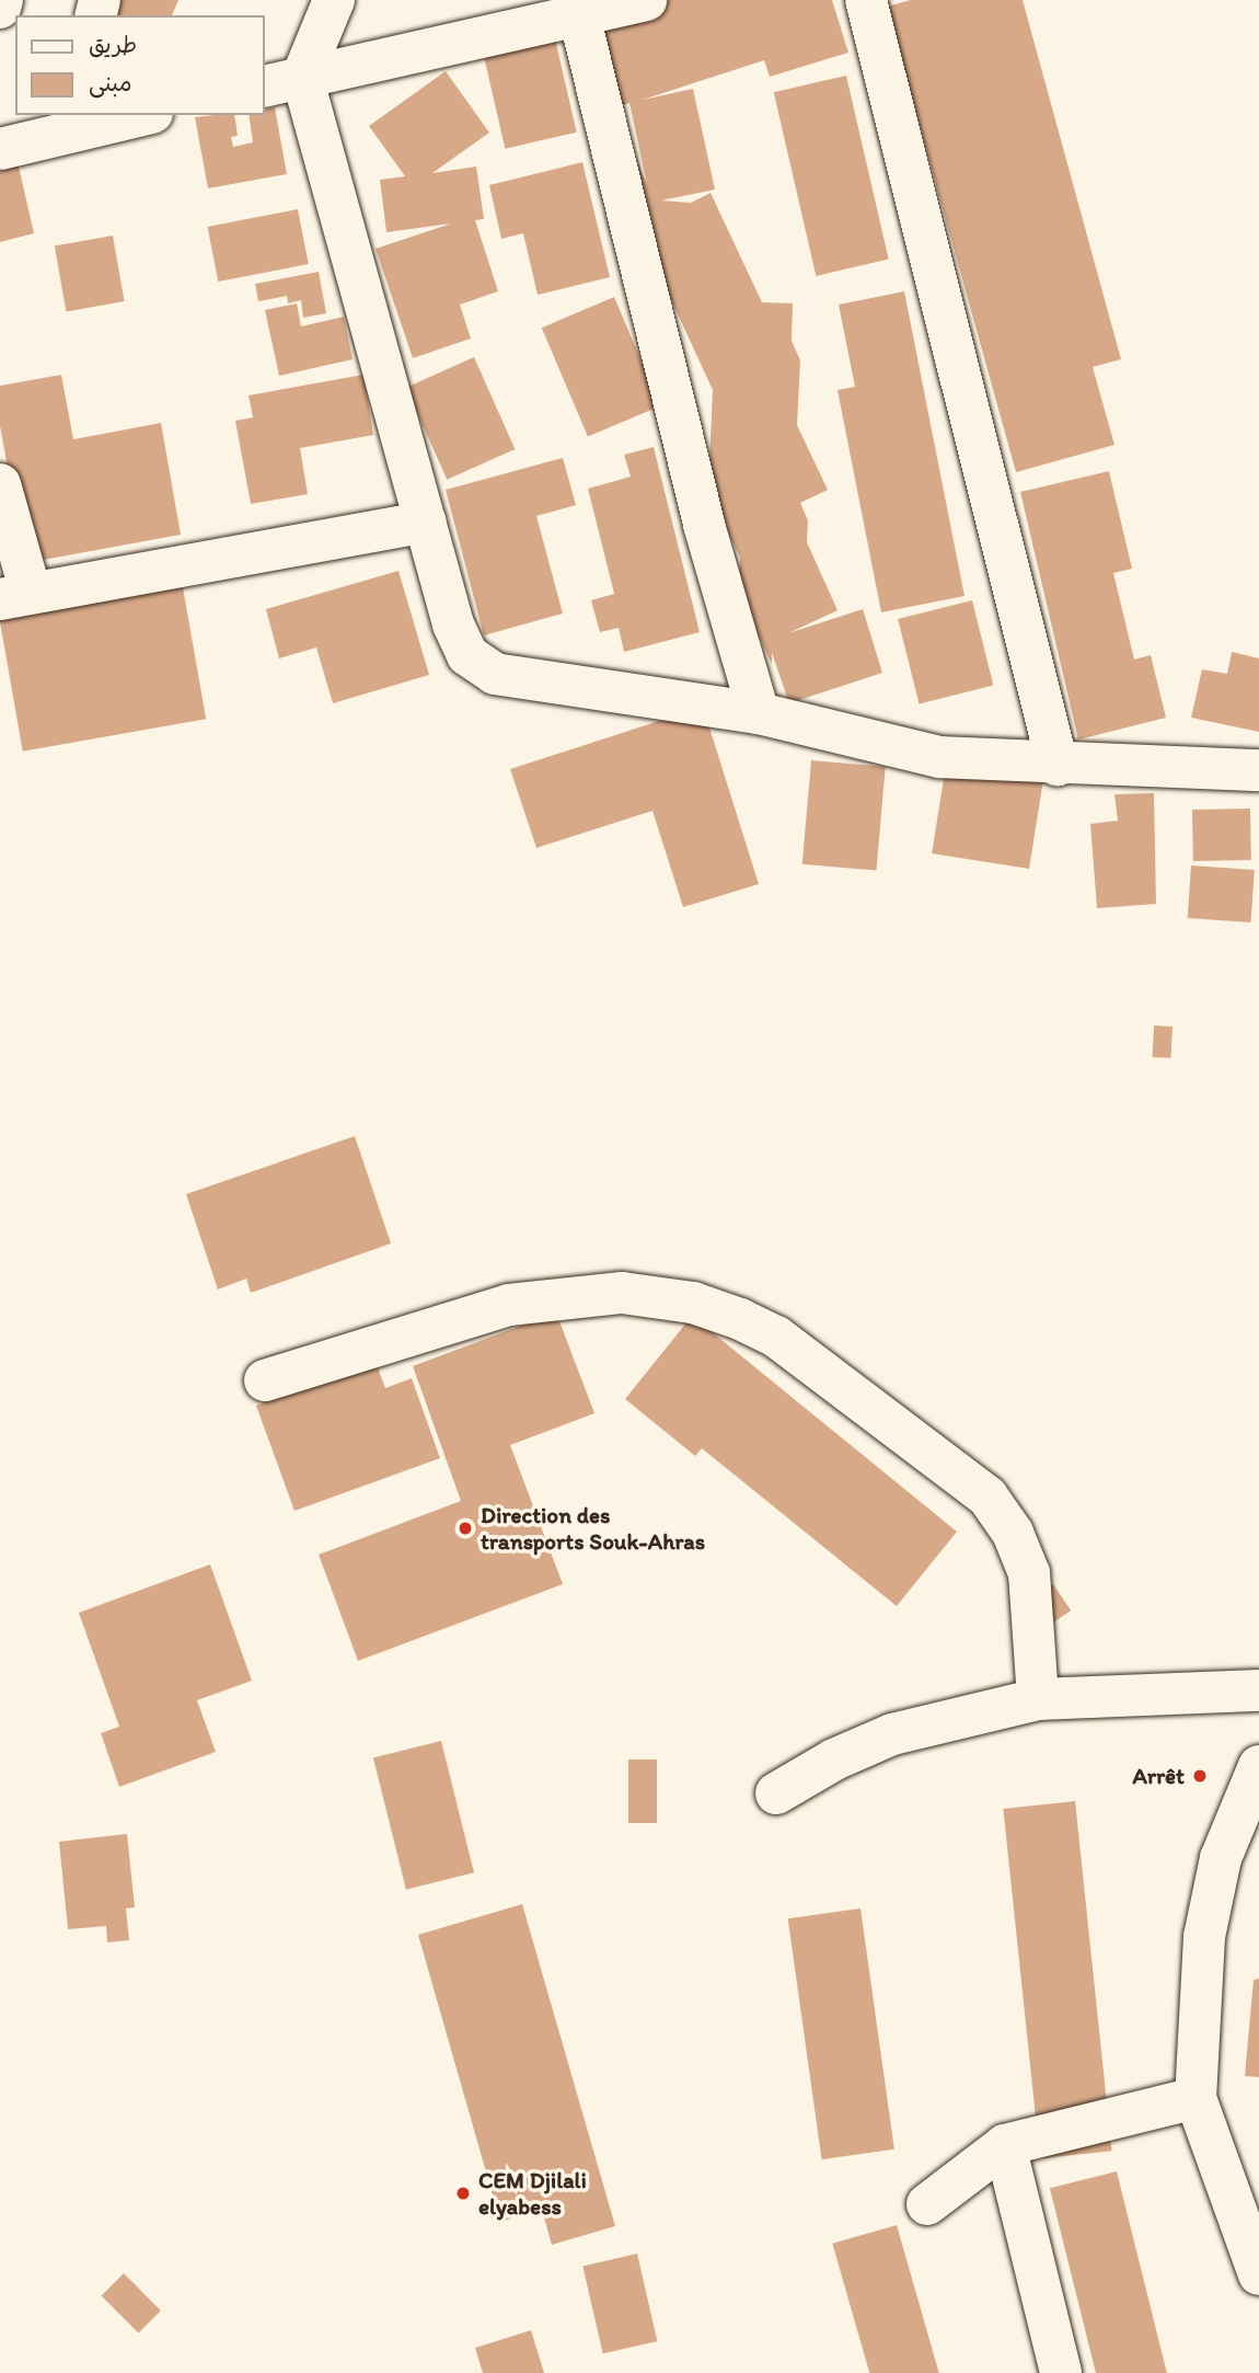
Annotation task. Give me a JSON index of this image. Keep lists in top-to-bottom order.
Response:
{
  "places": ["Direction des transports Souk-Ahras", "Arrêt", "CEM Djilali elyabess"],
  "legend": ["طريق", "مبنى"]
}
